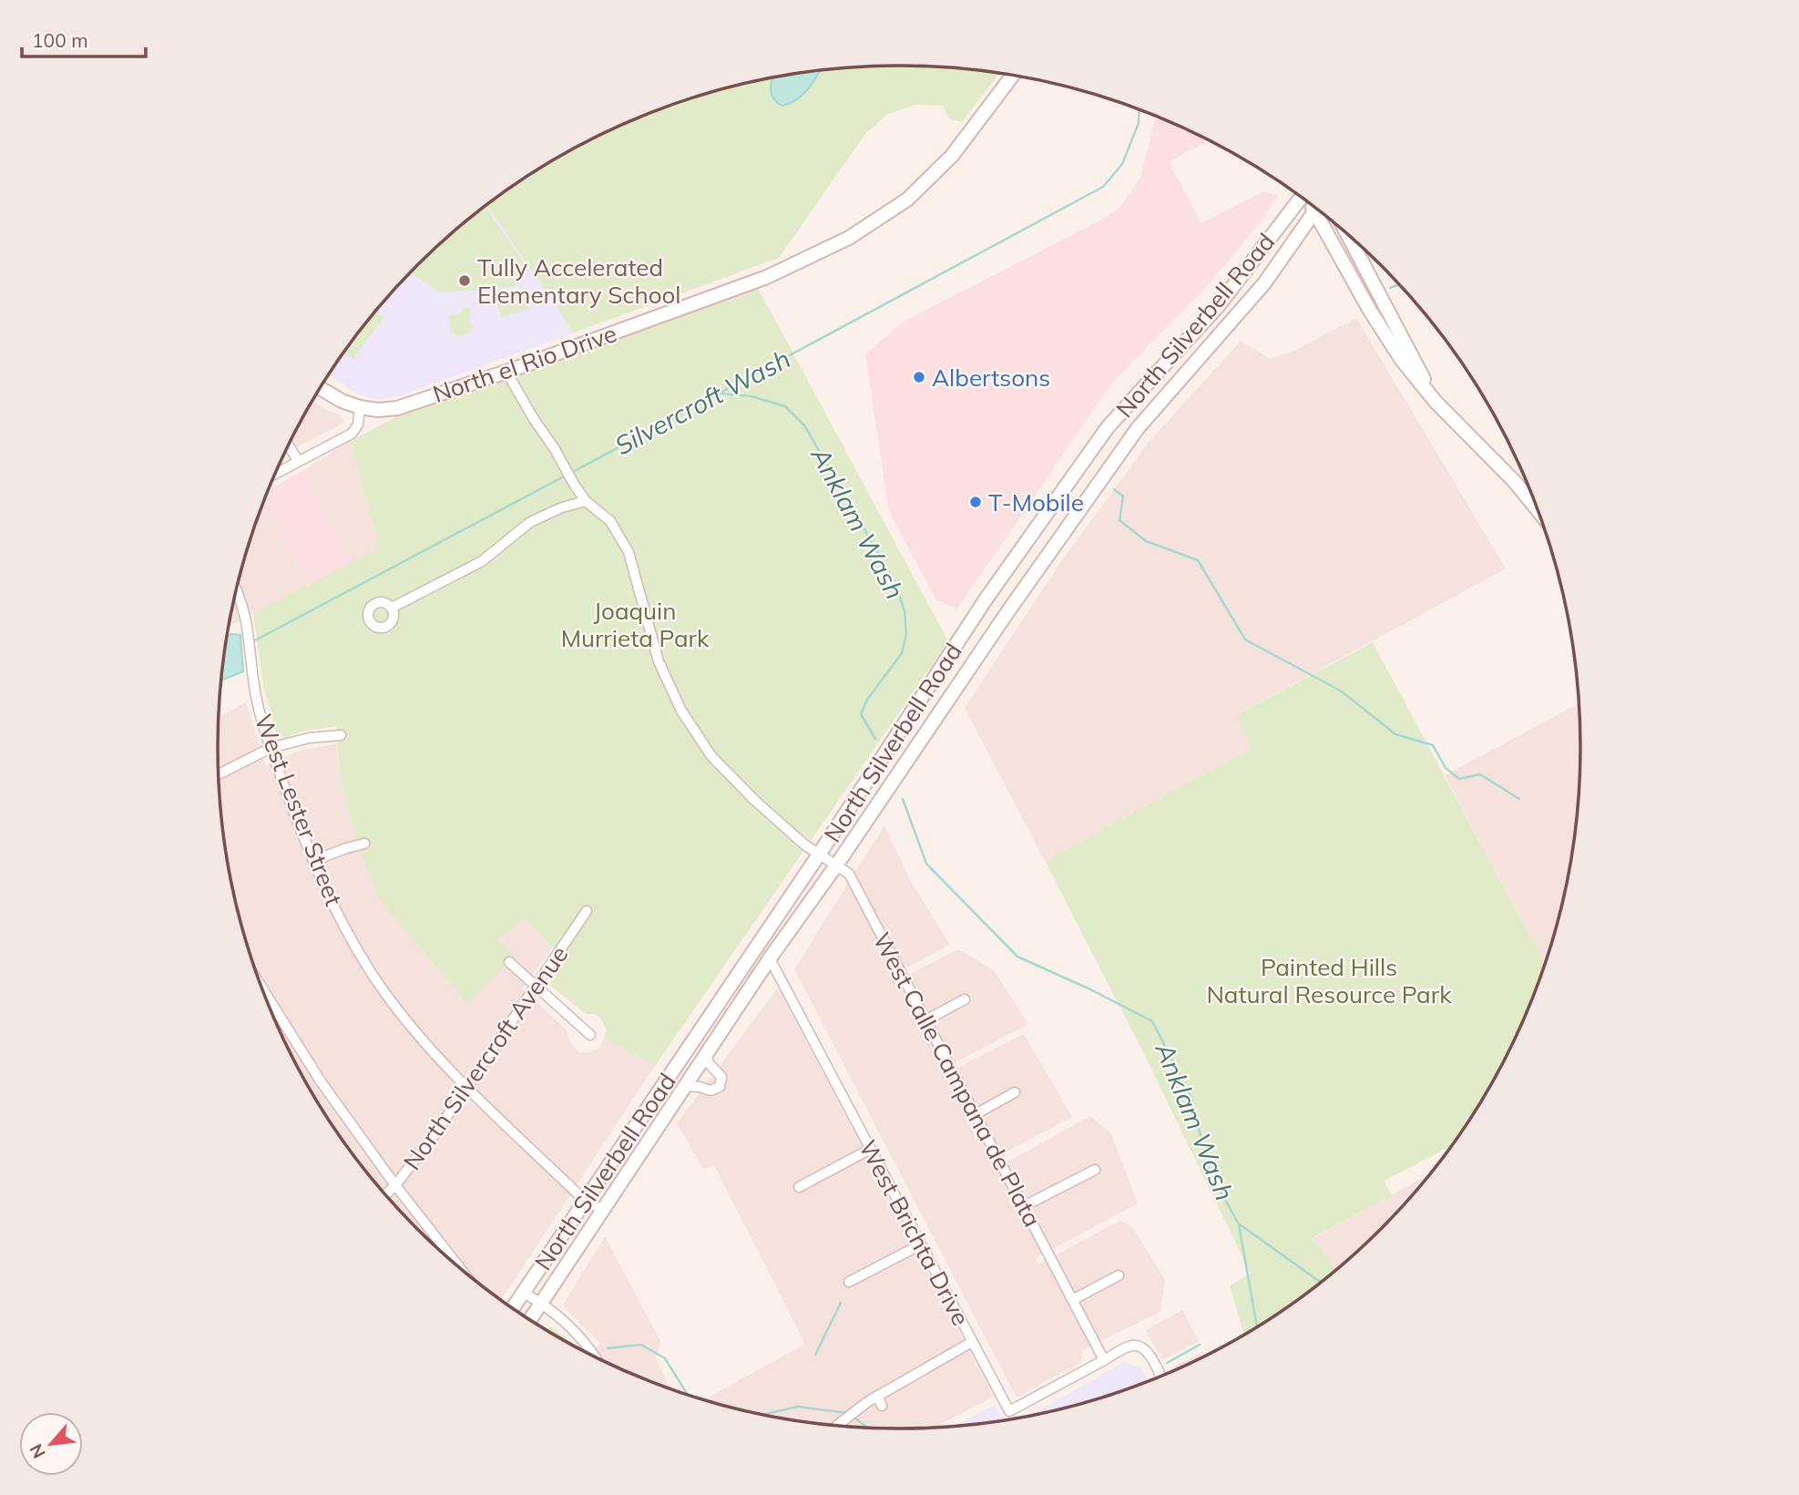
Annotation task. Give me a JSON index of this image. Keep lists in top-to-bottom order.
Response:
{
  "streets": {
    "main road": ["North Silverbell Road", "North el Rio Drive"],
    "street": [
      "West Lester Street",
      "North Silvercroft Avenue",
      "West Calle Campana de Plata",
      "West Brichta Drive"
    ]
  },
  "crossings": [
    ["North Silverbell Road", "West Lester Street"],
    ["North Silverbell Road", "West Calle Campana de Plata"],
    ["North Silverbell Road", "West Brichta Drive"],
    ["North el Rio Drive", "West Calle Campana de Plata"],
    ["West Lester Street", "North Silvercroft Avenue"],
    ["West Calle Campana de Plata", "West Brichta Drive"]
  ],
  "water": ["Silvercroft Wash", "Anklam Wash"],
  "parks": ["Joaquin Murrieta Park", "Painted Hills Natural Resource Park"],
  "places": ["Tully Accelerated Elementary School", "Albertsons", "T-Mobile"],
  "scale_bar": "100 m",
  "north": "bottom left"
}
